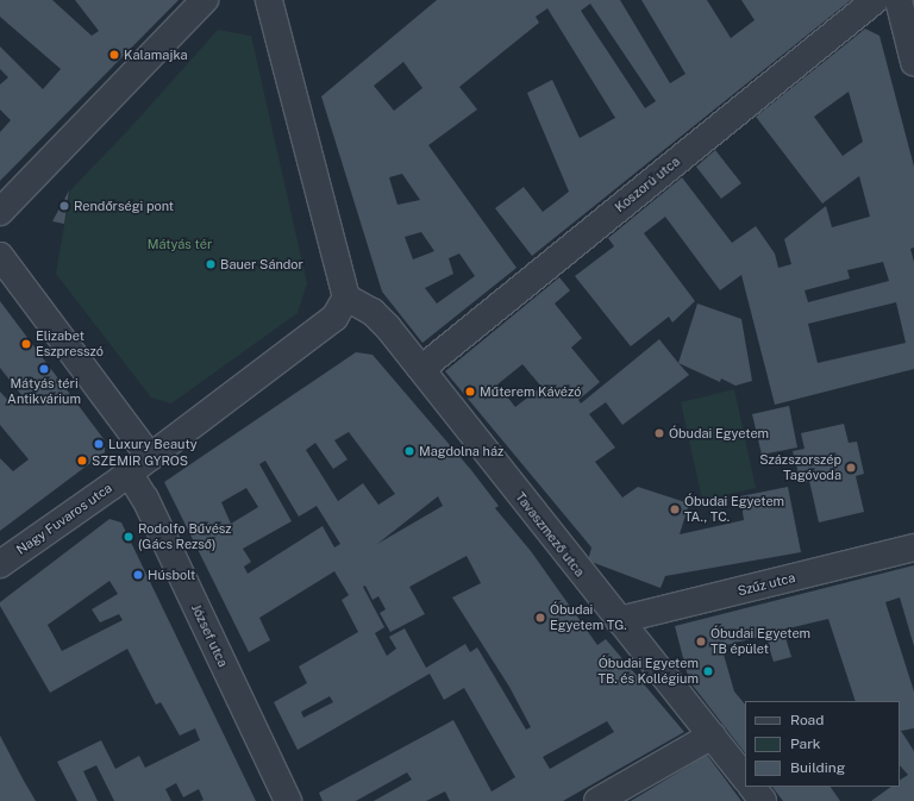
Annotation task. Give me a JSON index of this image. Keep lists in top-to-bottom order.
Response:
{
  "streets": {
    "street": [
      "Koszorú utca",
      "Nagy Fuvaros utca",
      "Tavaszmező utca",
      "Szűz utca",
      "József utca"
    ]
  },
  "crossings": [
    ["Koszorú utca", "Tavaszmező utca"],
    ["Nagy Fuvaros utca", "József utca"],
    ["Tavaszmező utca", "Szűz utca"]
  ],
  "parks": ["Mátyás tér"],
  "places": [
    "Kalamajka",
    "Rendőrségi pont",
    "Bauer Sándor",
    "Elizabet Eszpresszó",
    "Mátyás téri Antikvárium",
    "Műterem Kávézó",
    "Óbudai Egyetem",
    "Luxury Beauty",
    "Magdolna ház",
    "SZEMIR GYROS",
    "Százszorszép Tagóvoda",
    "Óbudai Egyetem TA., TC.",
    "Rodolfo Bűvész (Gács Rezső)",
    "Húsbolt",
    "Óbudai Egyetem TG.",
    "Óbudai Egyetem TB épület",
    "Óbudai Egyetem TB. és Kollégium"
  ],
  "legend": ["Road", "Park", "Building"]
}
